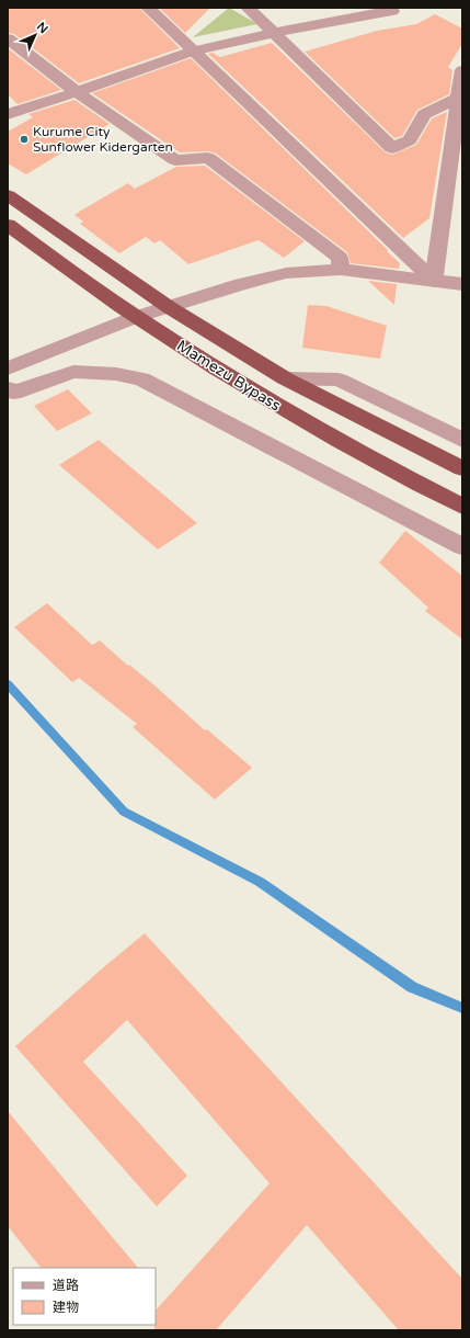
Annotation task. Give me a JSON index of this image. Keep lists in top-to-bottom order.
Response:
{
  "streets": {
    "highway": ["Mamezu Bypass"]
  },
  "places": ["Kurume City Sunflower Kidergarten"],
  "legend": ["道路", "建物"],
  "north": "top right"
}
